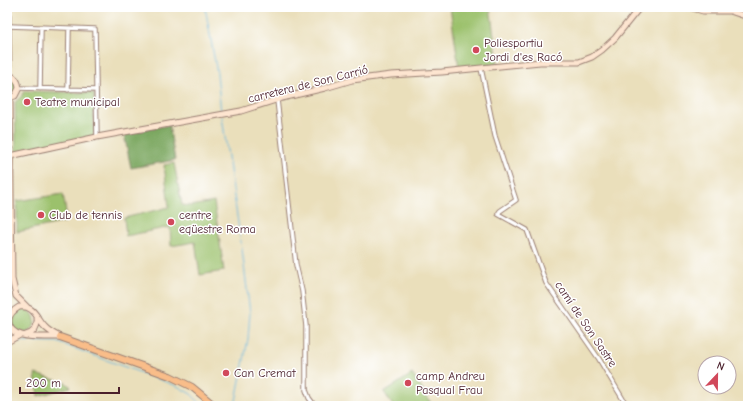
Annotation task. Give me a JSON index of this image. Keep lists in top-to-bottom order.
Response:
{
  "streets": {
    "street": ["carretera de Son Carrió", "camí de Son Sastre"]
  },
  "crossings": [
    ["carretera de Son Carrió", "camí de Son Sastre"]
  ],
  "places": [
    "Poliesportiu Jordi d'es Racó",
    "Teatre municipal",
    "Club de tennis",
    "centre eqüestre Roma",
    "Can Cremat",
    "camp Andreu Pasqual Frau"
  ],
  "scale_bar": "200 m",
  "north": "top"
}
